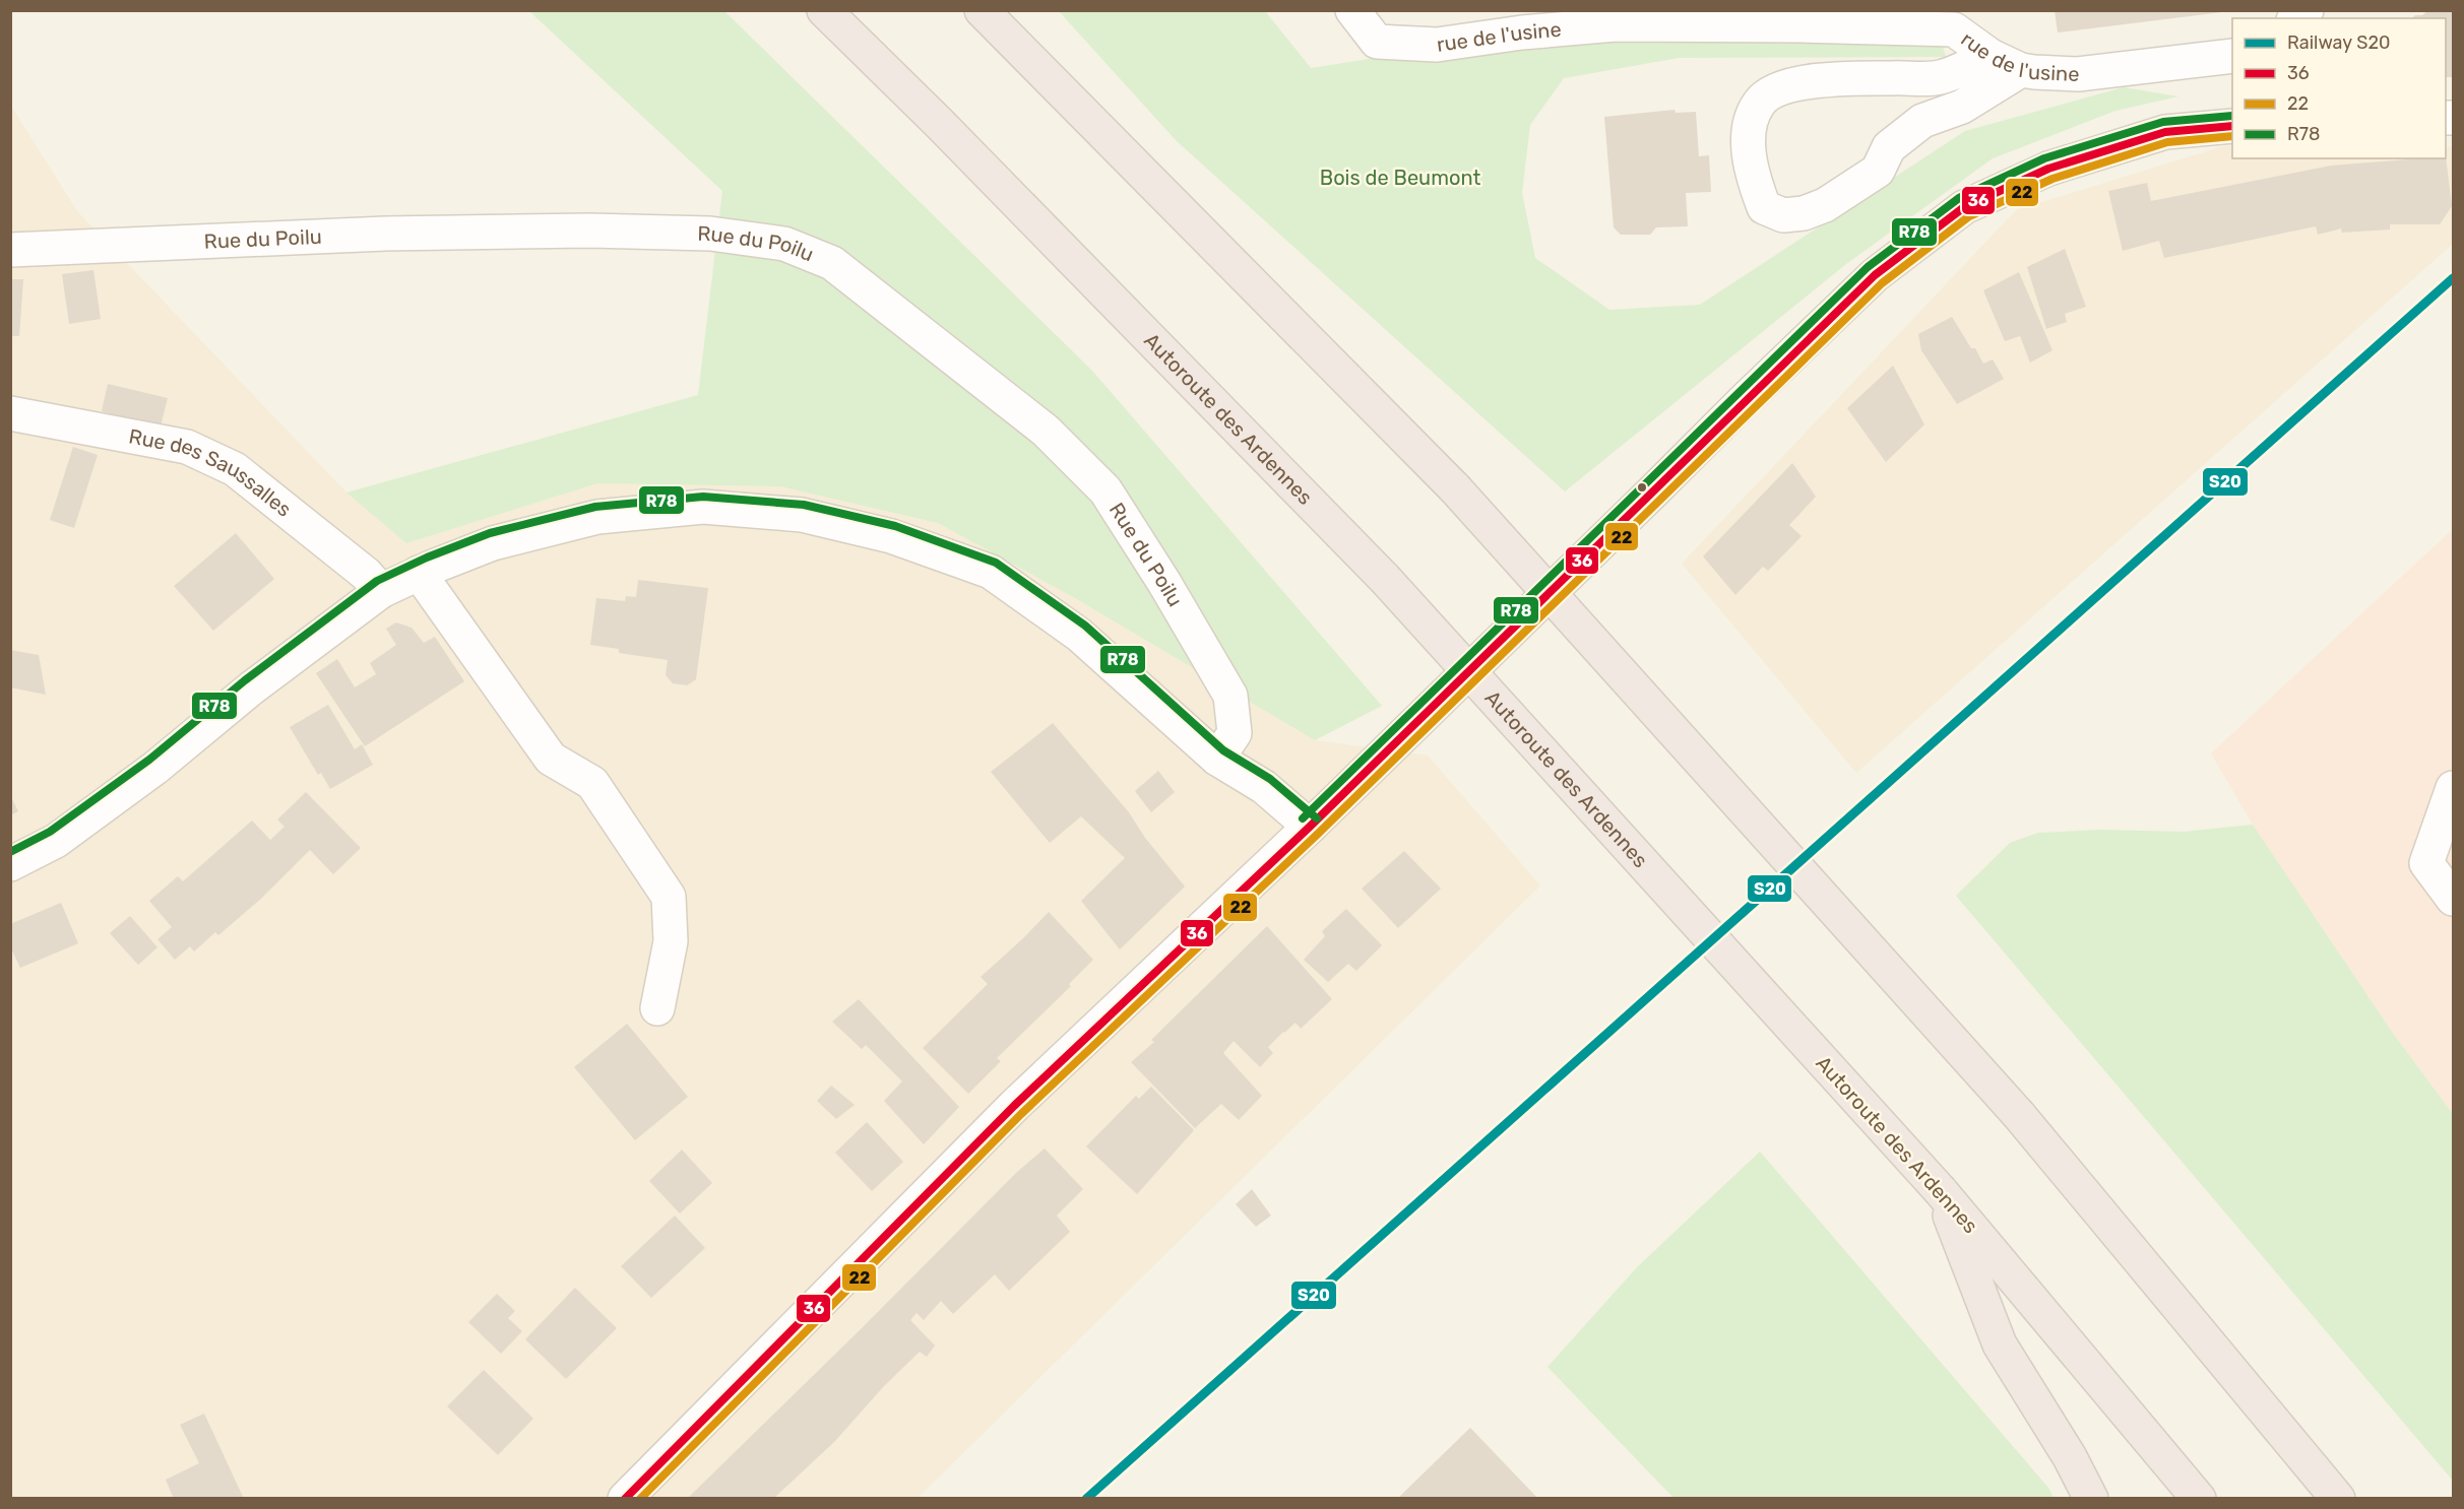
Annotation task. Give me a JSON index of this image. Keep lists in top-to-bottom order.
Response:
{
  "streets": {
    "highway": ["Autoroute des Ardennes"],
    "street": ["rue de l'usine", "Rue du Poilu", "Rue des Saussalles"]
  },
  "parks": ["Bois de Beumont"],
  "lines": [
    "transit line R78",
    "transit line 36",
    "transit line 22",
    "rail line S20"
  ],
  "legend": [
    "Railway S20",
    "36",
    "22",
    "R78"
  ]
}
